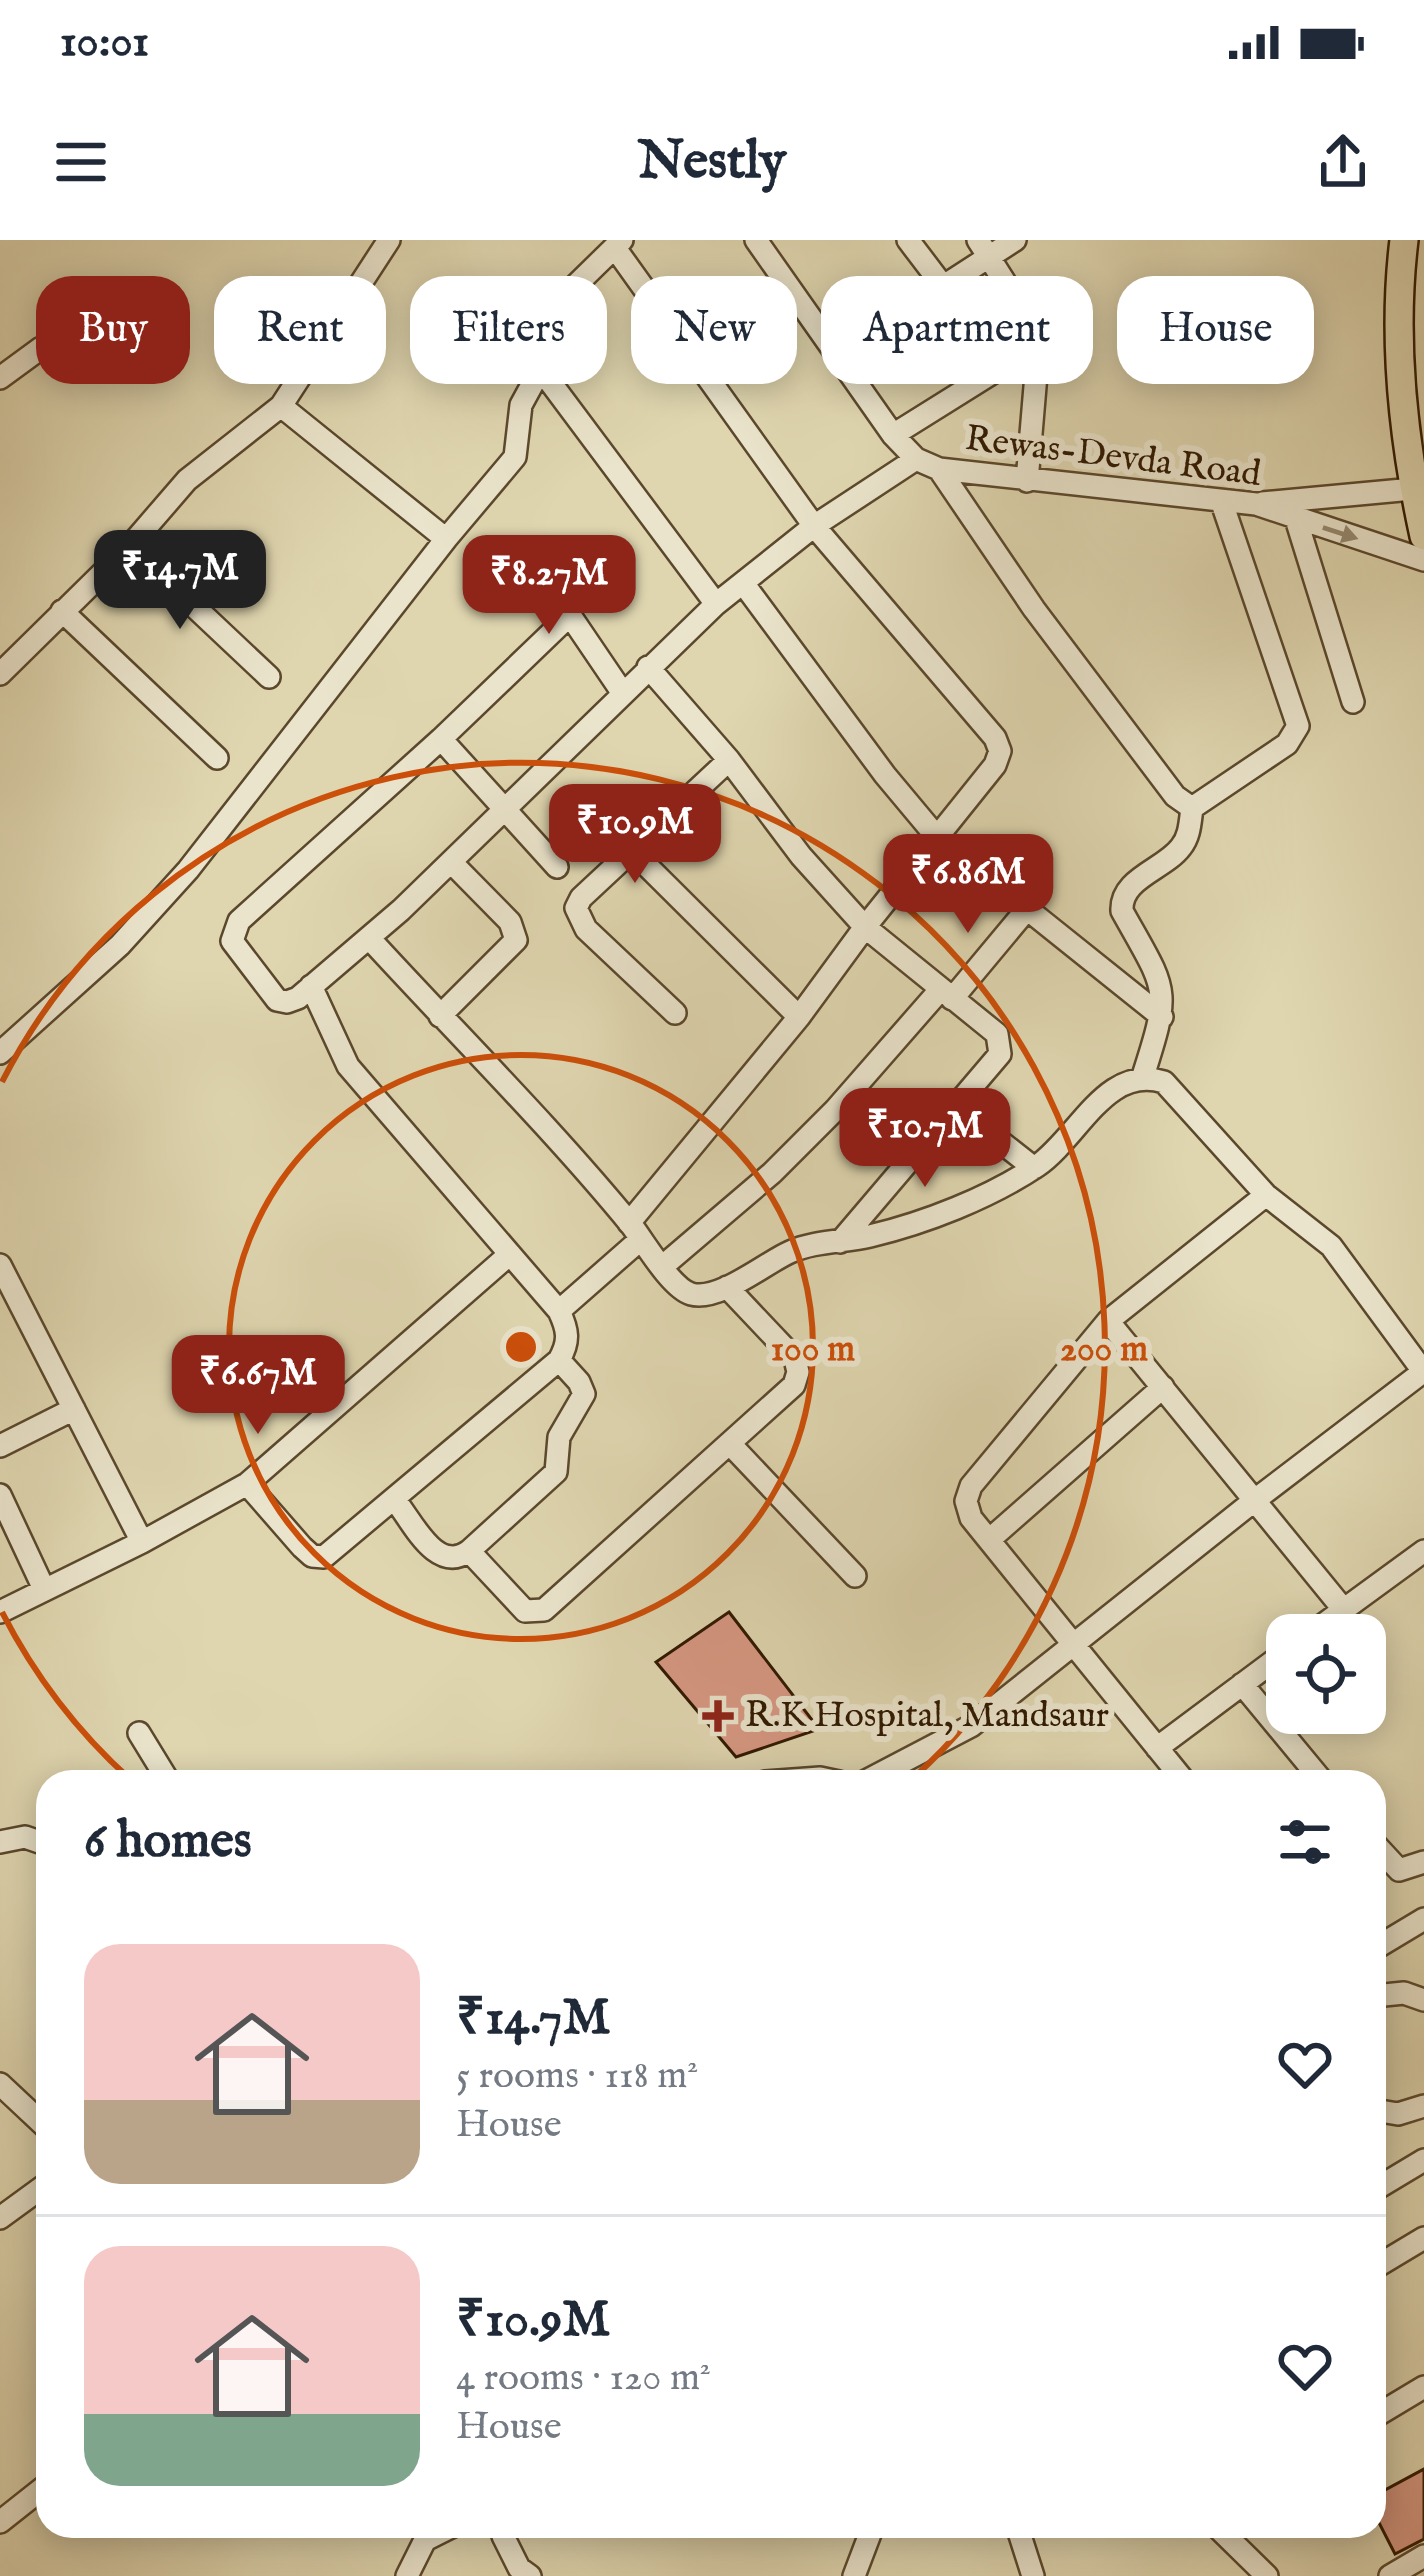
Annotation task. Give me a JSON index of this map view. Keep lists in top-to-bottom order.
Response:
{
  "streets": {
    "street": ["Rewas-Devda Road"]
  },
  "places": {
    "health": ["R.K Hospital, Mandsaur"]
  },
  "page": {
    "status": "10:01",
    "header": "Nestly",
    "chip": [
      "Buy",
      "Rent",
      "Filters",
      "New",
      "Apartment",
      "House"
    ],
    "price": [
      "₹14.7M",
      "₹8.27M",
      "₹10.9M",
      "₹6.86M",
      "₹10.7M",
      "₹6.67M"
    ],
    "heading": "6 homes",
    "list": [
      {
        "name": "₹14.7M",
        "note": "5 rooms · 118 m² · House"
      },
      {
        "name": "₹10.9M",
        "note": "4 rooms · 120 m² · House"
      }
    ]
  },
  "rings": ["100 m", "200 m"]
}
